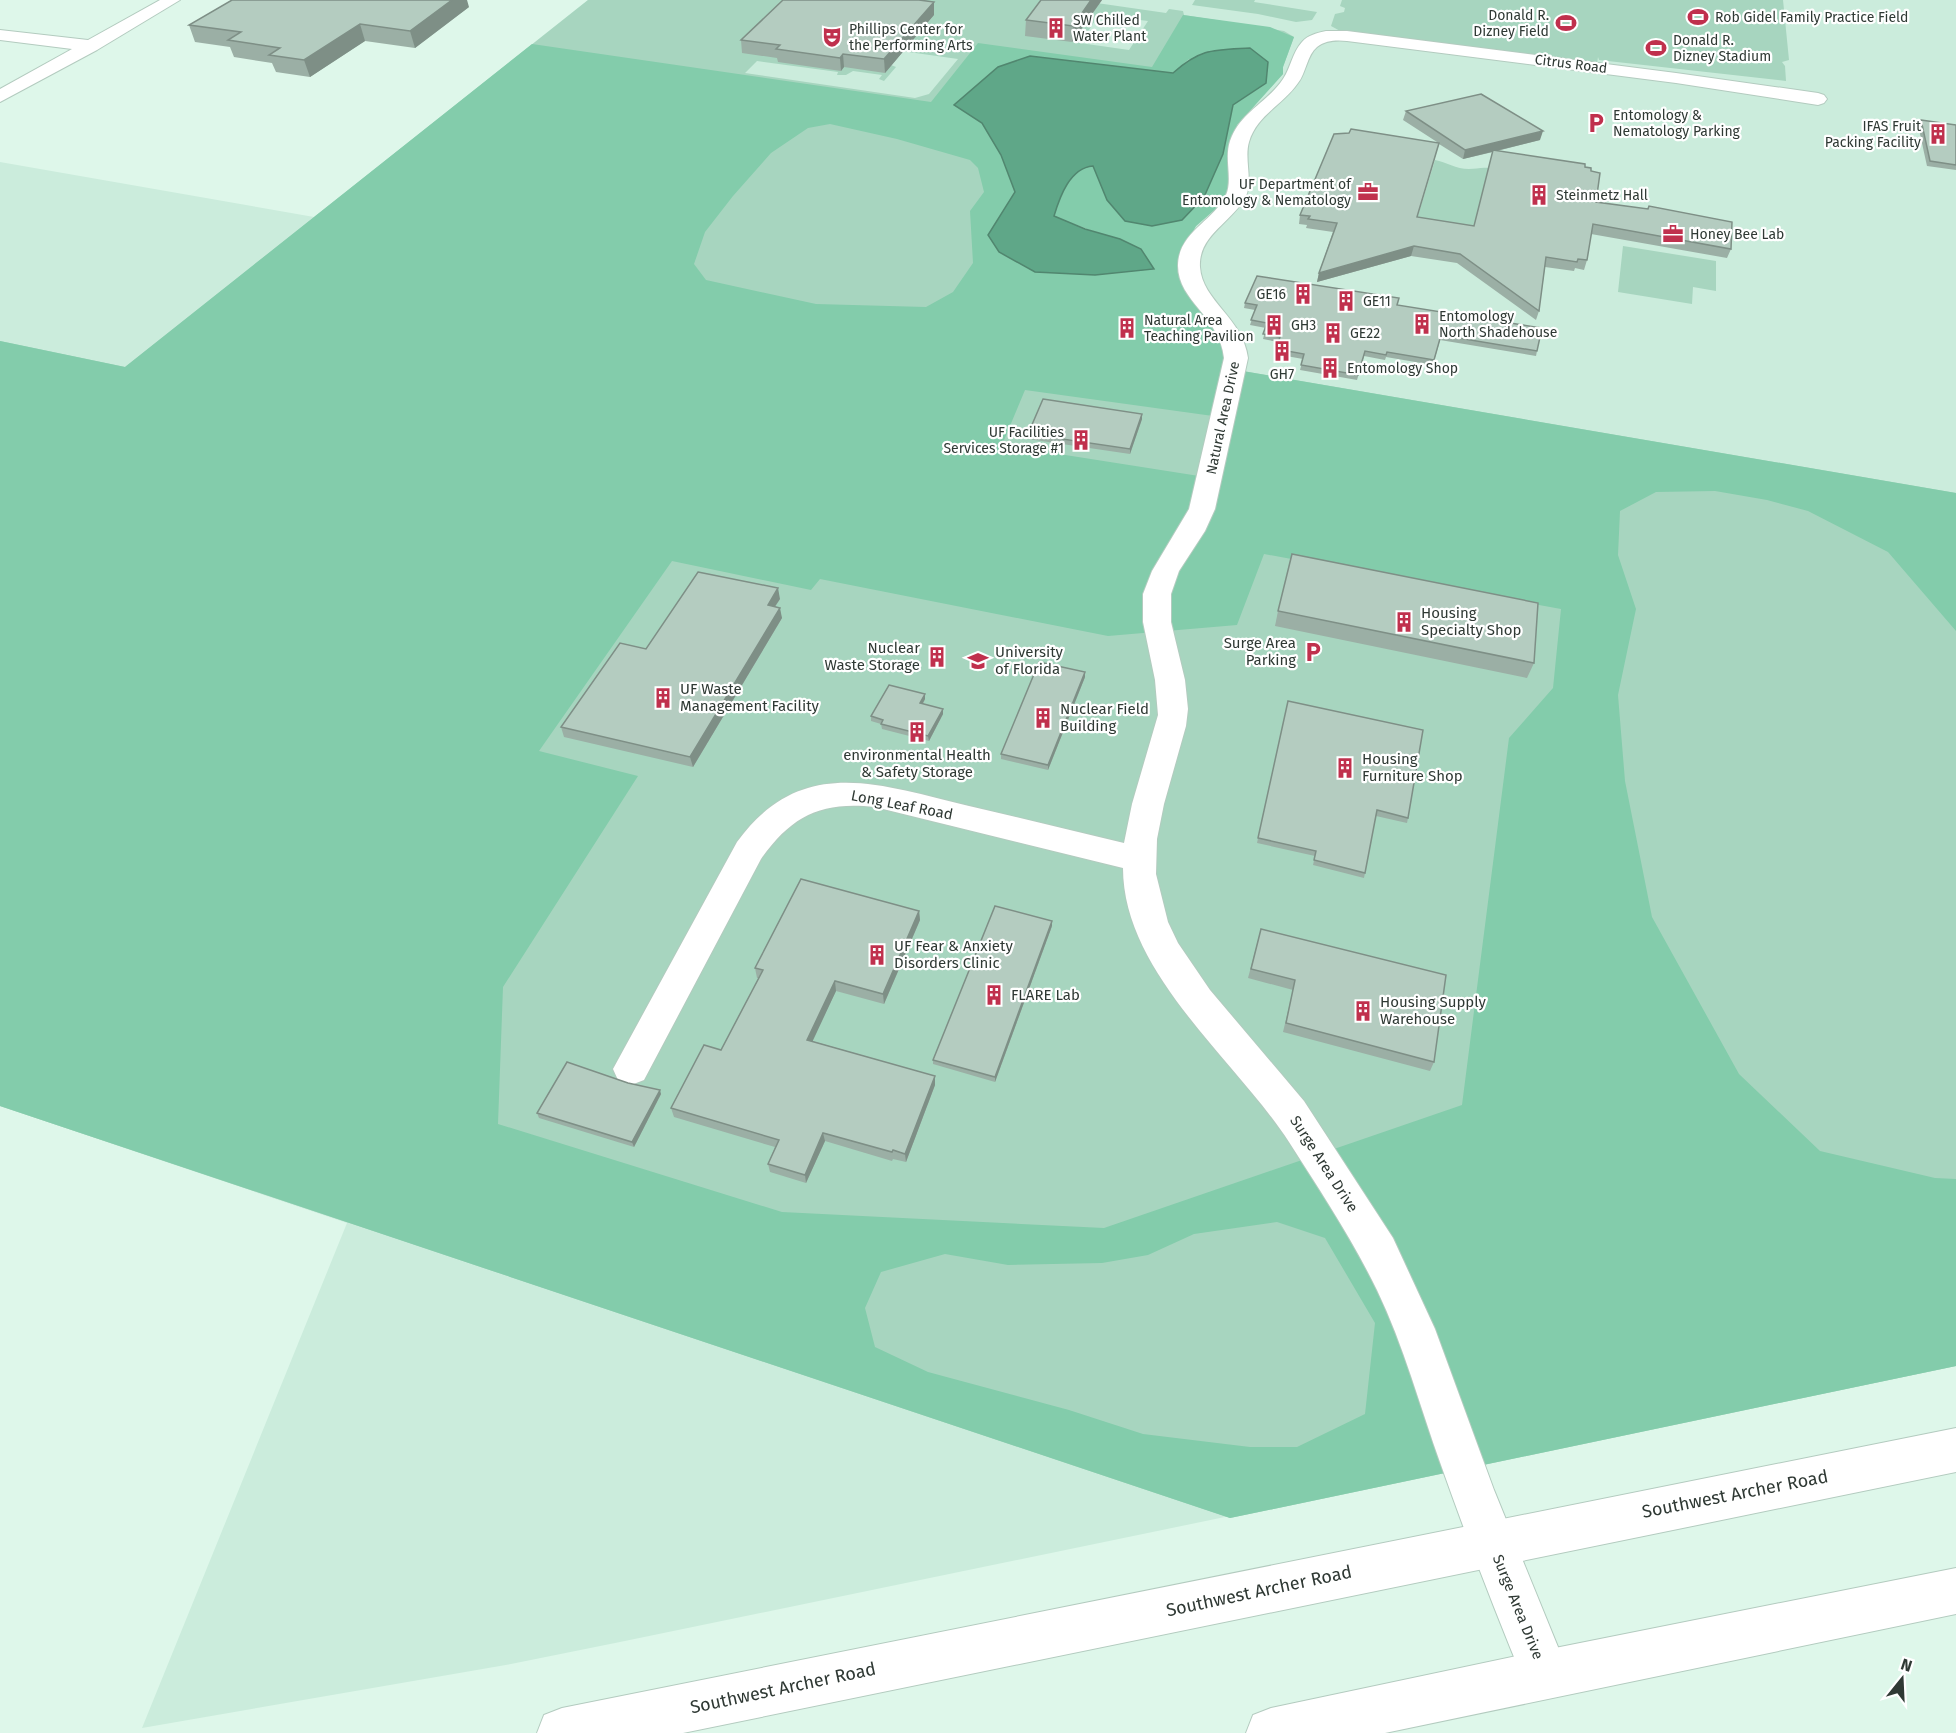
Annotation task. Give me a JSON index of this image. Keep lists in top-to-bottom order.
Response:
{
  "streets": {
    "street": [
      "Citrus Road",
      "Natural Area Drive",
      "Long Leaf Road",
      "Surge Area Drive",
      "Southwest Archer Road"
    ]
  },
  "crossings": [
    ["Citrus Road", "Natural Area Drive"],
    ["Natural Area Drive", "Surge Area Drive"],
    ["Long Leaf Road", "Surge Area Drive"],
    ["Surge Area Drive", "Southwest Archer Road"]
  ],
  "places": {
    "sports": ["Rob Gidel Family Practice Field", "Donald R. Dizney Field", "Donald R. Dizney Stadium"],
    "building": [
      "SW Chilled Water Plant",
      "IFAS Fruit Packing Facility",
      "Steinmetz Hall",
      "GE16",
      "GE11",
      "Entomology North Shadehouse",
      "GH3",
      "Natural Area Teaching Pavilion",
      "GE22",
      "GH7",
      "Entomology Shop",
      "UF Facilities Services Storage #1",
      "Housing Specialty Shop",
      "Nuclear Waste Storage",
      "UF Waste Management Facility",
      "Nuclear Field Building",
      "environmental Health & Safety Storage",
      "Housing Furniture Shop",
      "UF Fear & Anxiety Disorders Clinic",
      "FLARE Lab",
      "Housing Supply Warehouse"
    ],
    "theatre": ["Phillips Center for the Performing Arts"],
    "parking": ["Entomology & Nematology Parking", "Surge Area Parking"],
    "office": ["UF Department of Entomology & Nematology", "Honey Bee Lab"],
    "school or university": ["University of Florida"]
  },
  "north": "top"
}
